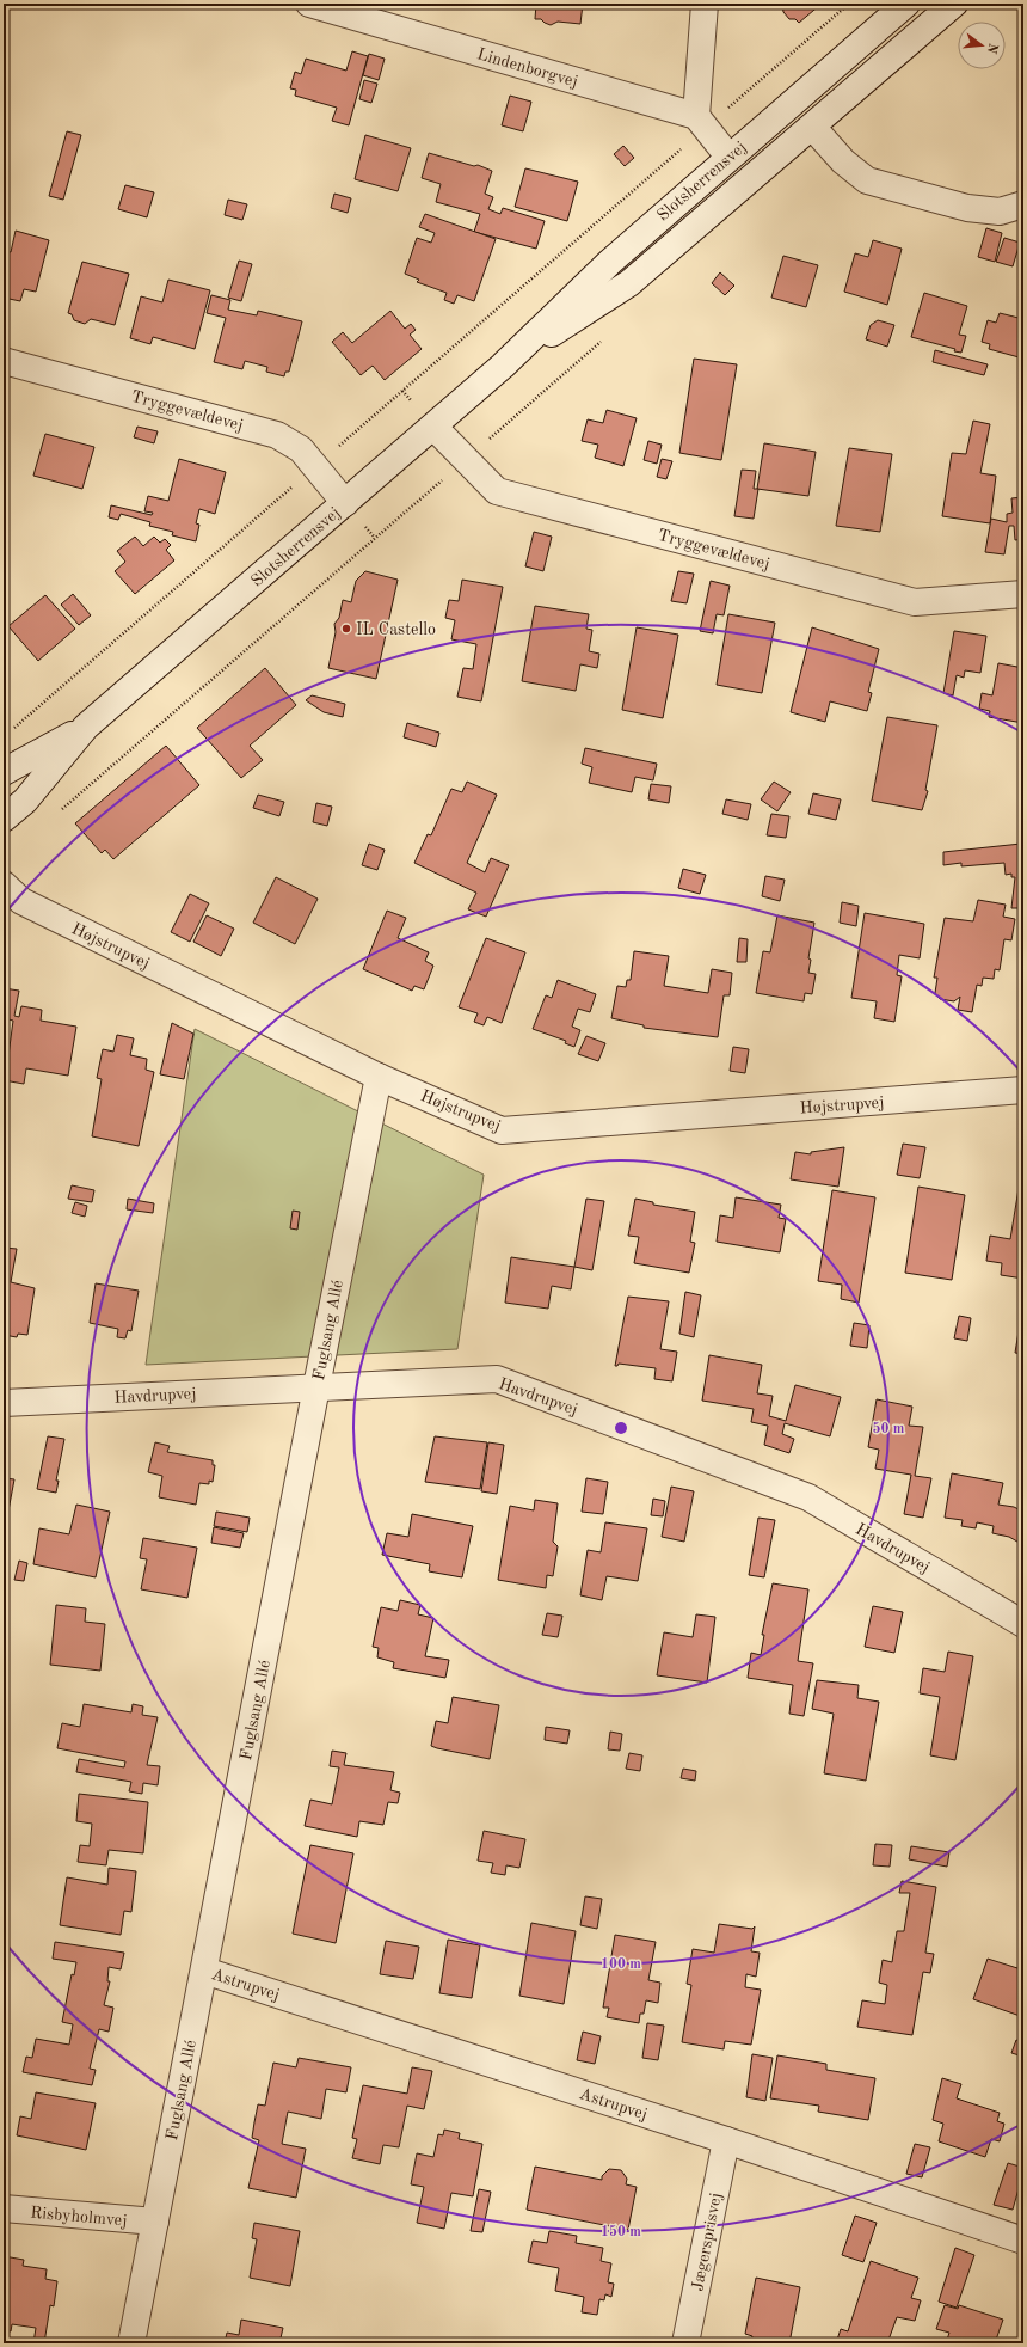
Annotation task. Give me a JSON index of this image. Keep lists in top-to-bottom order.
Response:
{
  "streets": {
    "street": [
      "Lindenborgvej",
      "Slotsherrensvej",
      "Tryggevældevej",
      "Højstrupvej",
      "Fuglsang Allé",
      "Havdrupvej",
      "Astrupvej",
      "Risbyholmvej",
      "Jægersprisvej"
    ]
  },
  "crossings": [
    ["Slotsherrensvej", "Tryggevældevej"],
    ["Højstrupvej", "Fuglsang Allé"],
    ["Fuglsang Allé", "Havdrupvej"],
    ["Fuglsang Allé", "Astrupvej"],
    ["Fuglsang Allé", "Risbyholmvej"],
    ["Astrupvej", "Jægersprisvej"]
  ],
  "places": ["IL Castello"],
  "north": "right",
  "rings": ["50 m", "100 m", "150 m"]
}
